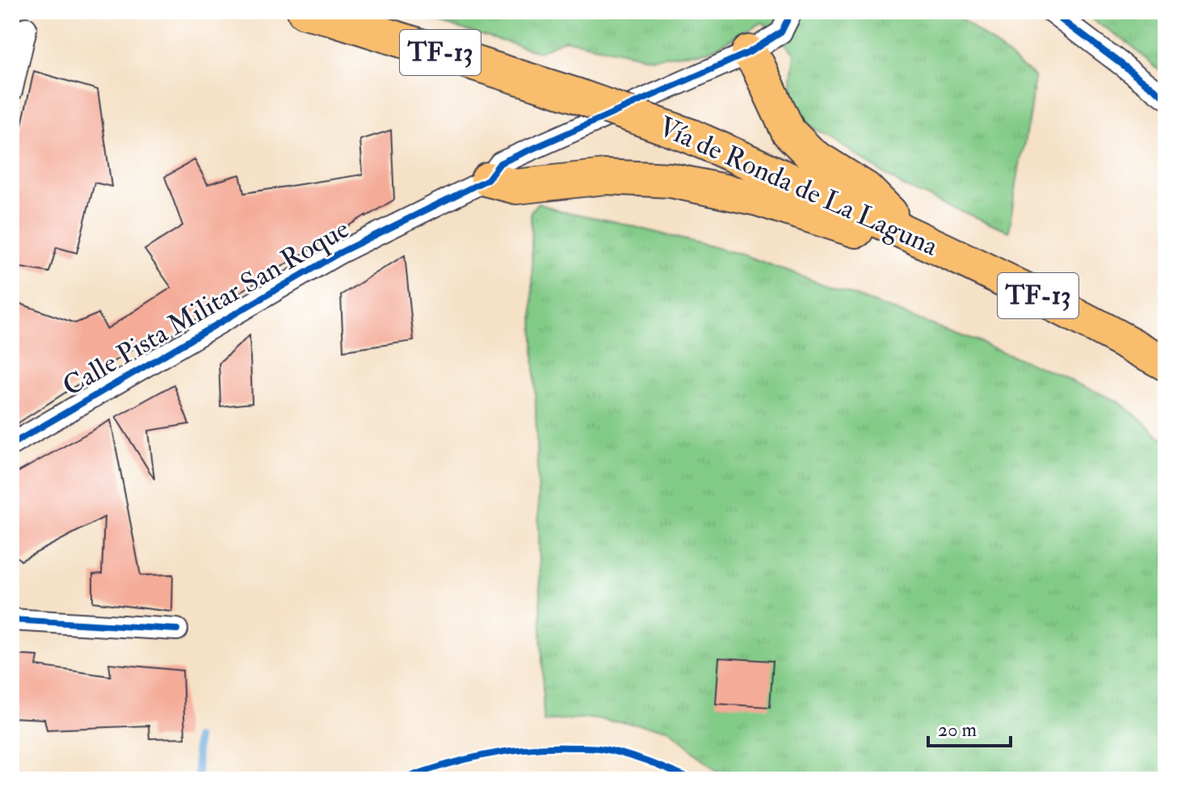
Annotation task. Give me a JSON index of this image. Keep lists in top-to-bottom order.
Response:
{
  "streets": {
    "main road": ["TF-13", "Vía de Ronda de La Laguna"],
    "street": ["Calle Pista Militar San Roque"]
  },
  "scale_bar": "20 m"
}
